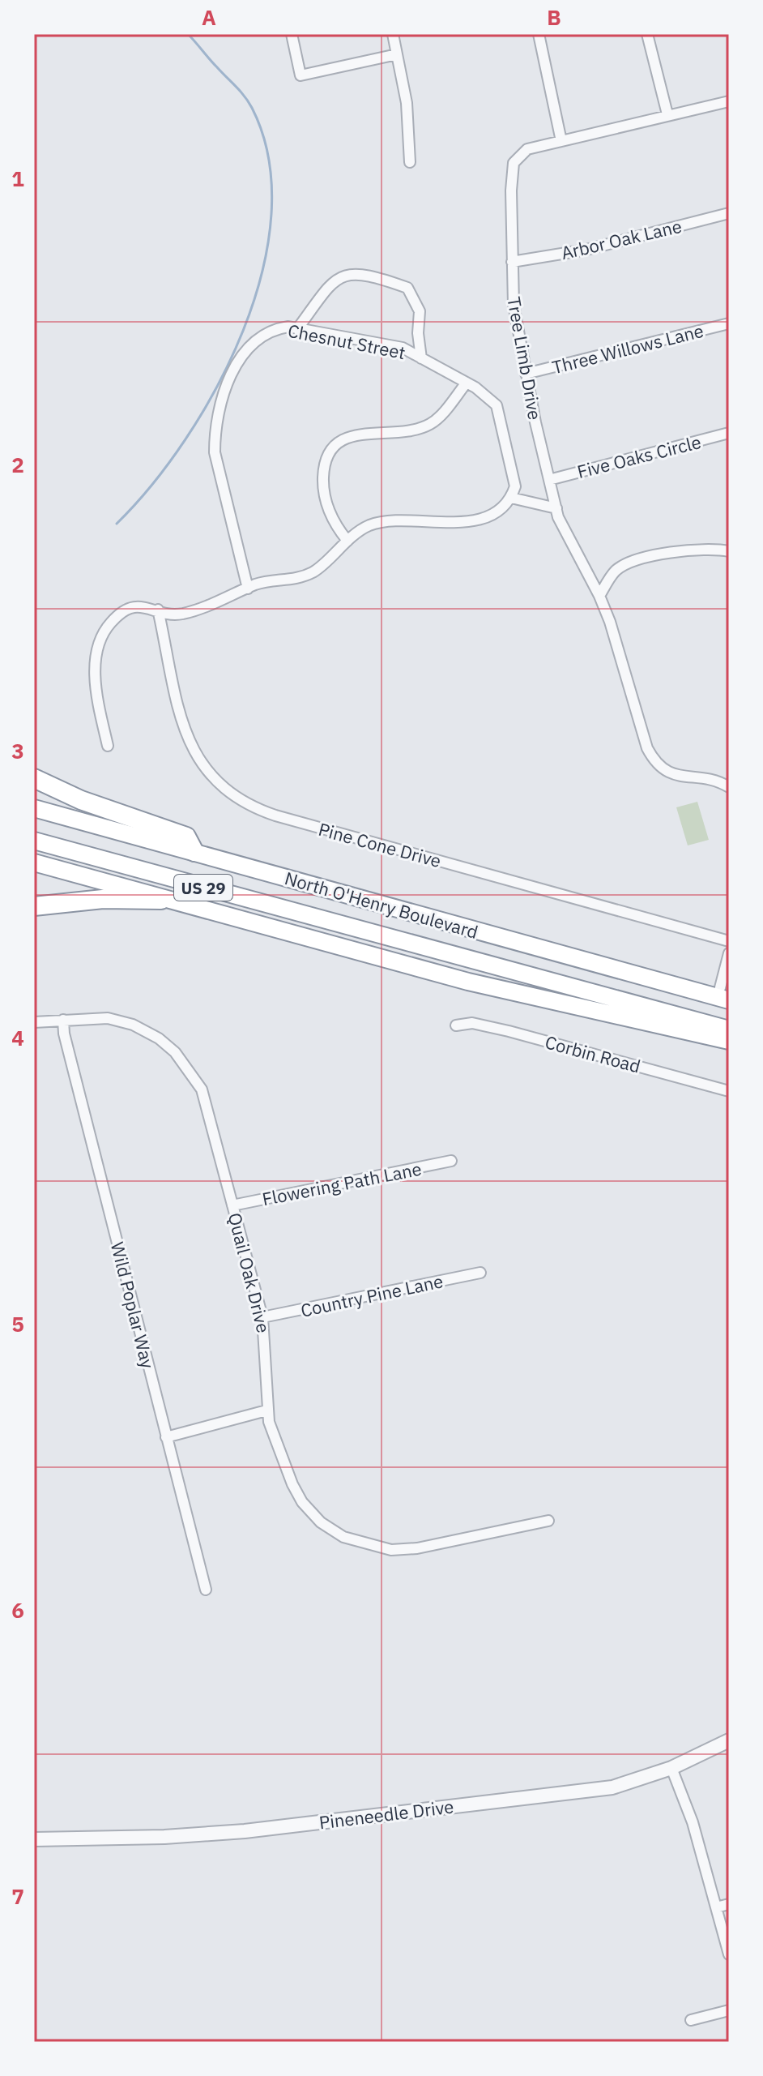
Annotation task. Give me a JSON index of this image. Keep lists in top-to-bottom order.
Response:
{
  "streets": {
    "highway": ["US 29", "North O'Henry Boulevard"],
    "street": [
      "Arbor Oak Lane",
      "Chesnut Street",
      "Three Willows Lane",
      "Tree Limb Drive",
      "Five Oaks Circle",
      "Pine Cone Drive",
      "Corbin Road",
      "Flowering Path Lane",
      "Quail Oak Drive",
      "Country Pine Lane",
      "Wild Poplar Way",
      "Pineneedle Drive"
    ]
  },
  "crossings": [
    ["Arbor Oak Lane", "Tree Limb Drive"],
    ["Three Willows Lane", "Tree Limb Drive"],
    ["Tree Limb Drive", "Five Oaks Circle"],
    ["Flowering Path Lane", "Quail Oak Drive"],
    ["Quail Oak Drive", "Country Pine Lane"],
    ["Quail Oak Drive", "Wild Poplar Way"]
  ],
  "grid": {
    "columns": ["A", "B"],
    "rows": [
      "1",
      "2",
      "3",
      "4",
      "5",
      "6",
      "7"
    ]
  }
}
